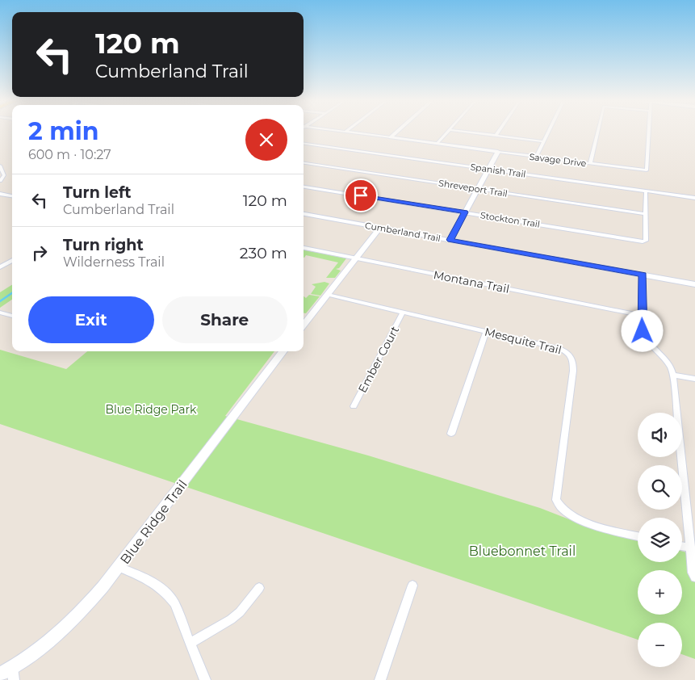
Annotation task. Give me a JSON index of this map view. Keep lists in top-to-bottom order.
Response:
{
  "streets": {
    "street": [
      "Savage Drive",
      "Spanish Trail",
      "Shreveport Trail",
      "Stockton Trail",
      "Cumberland Trail",
      "Montana Trail",
      "Mesquite Trail",
      "Ember Court",
      "Blue Ridge Trail"
    ]
  },
  "crossings": [
    ["Spanish Trail", "Stockton Trail"],
    ["Shreveport Trail", "Stockton Trail"],
    ["Mesquite Trail", "Ember Court"]
  ],
  "parks": ["Blue Ridge Park", "Bluebonnet Trail"],
  "page": {
    "turn": ["120 m", "Cumberland Trail"],
    "heading": ["2 min", "600 m · 10:27"],
    "list": [
      {
        "name": "Turn left",
        "note": "Cumberland Trail",
        "value": "120 m"
      },
      {
        "name": "Turn right",
        "note": "Wilderness Trail",
        "value": "230 m"
      }
    ],
    "buttons": ["Exit", "Share"],
    "map_buttons": ["+", "−"]
  }
}
